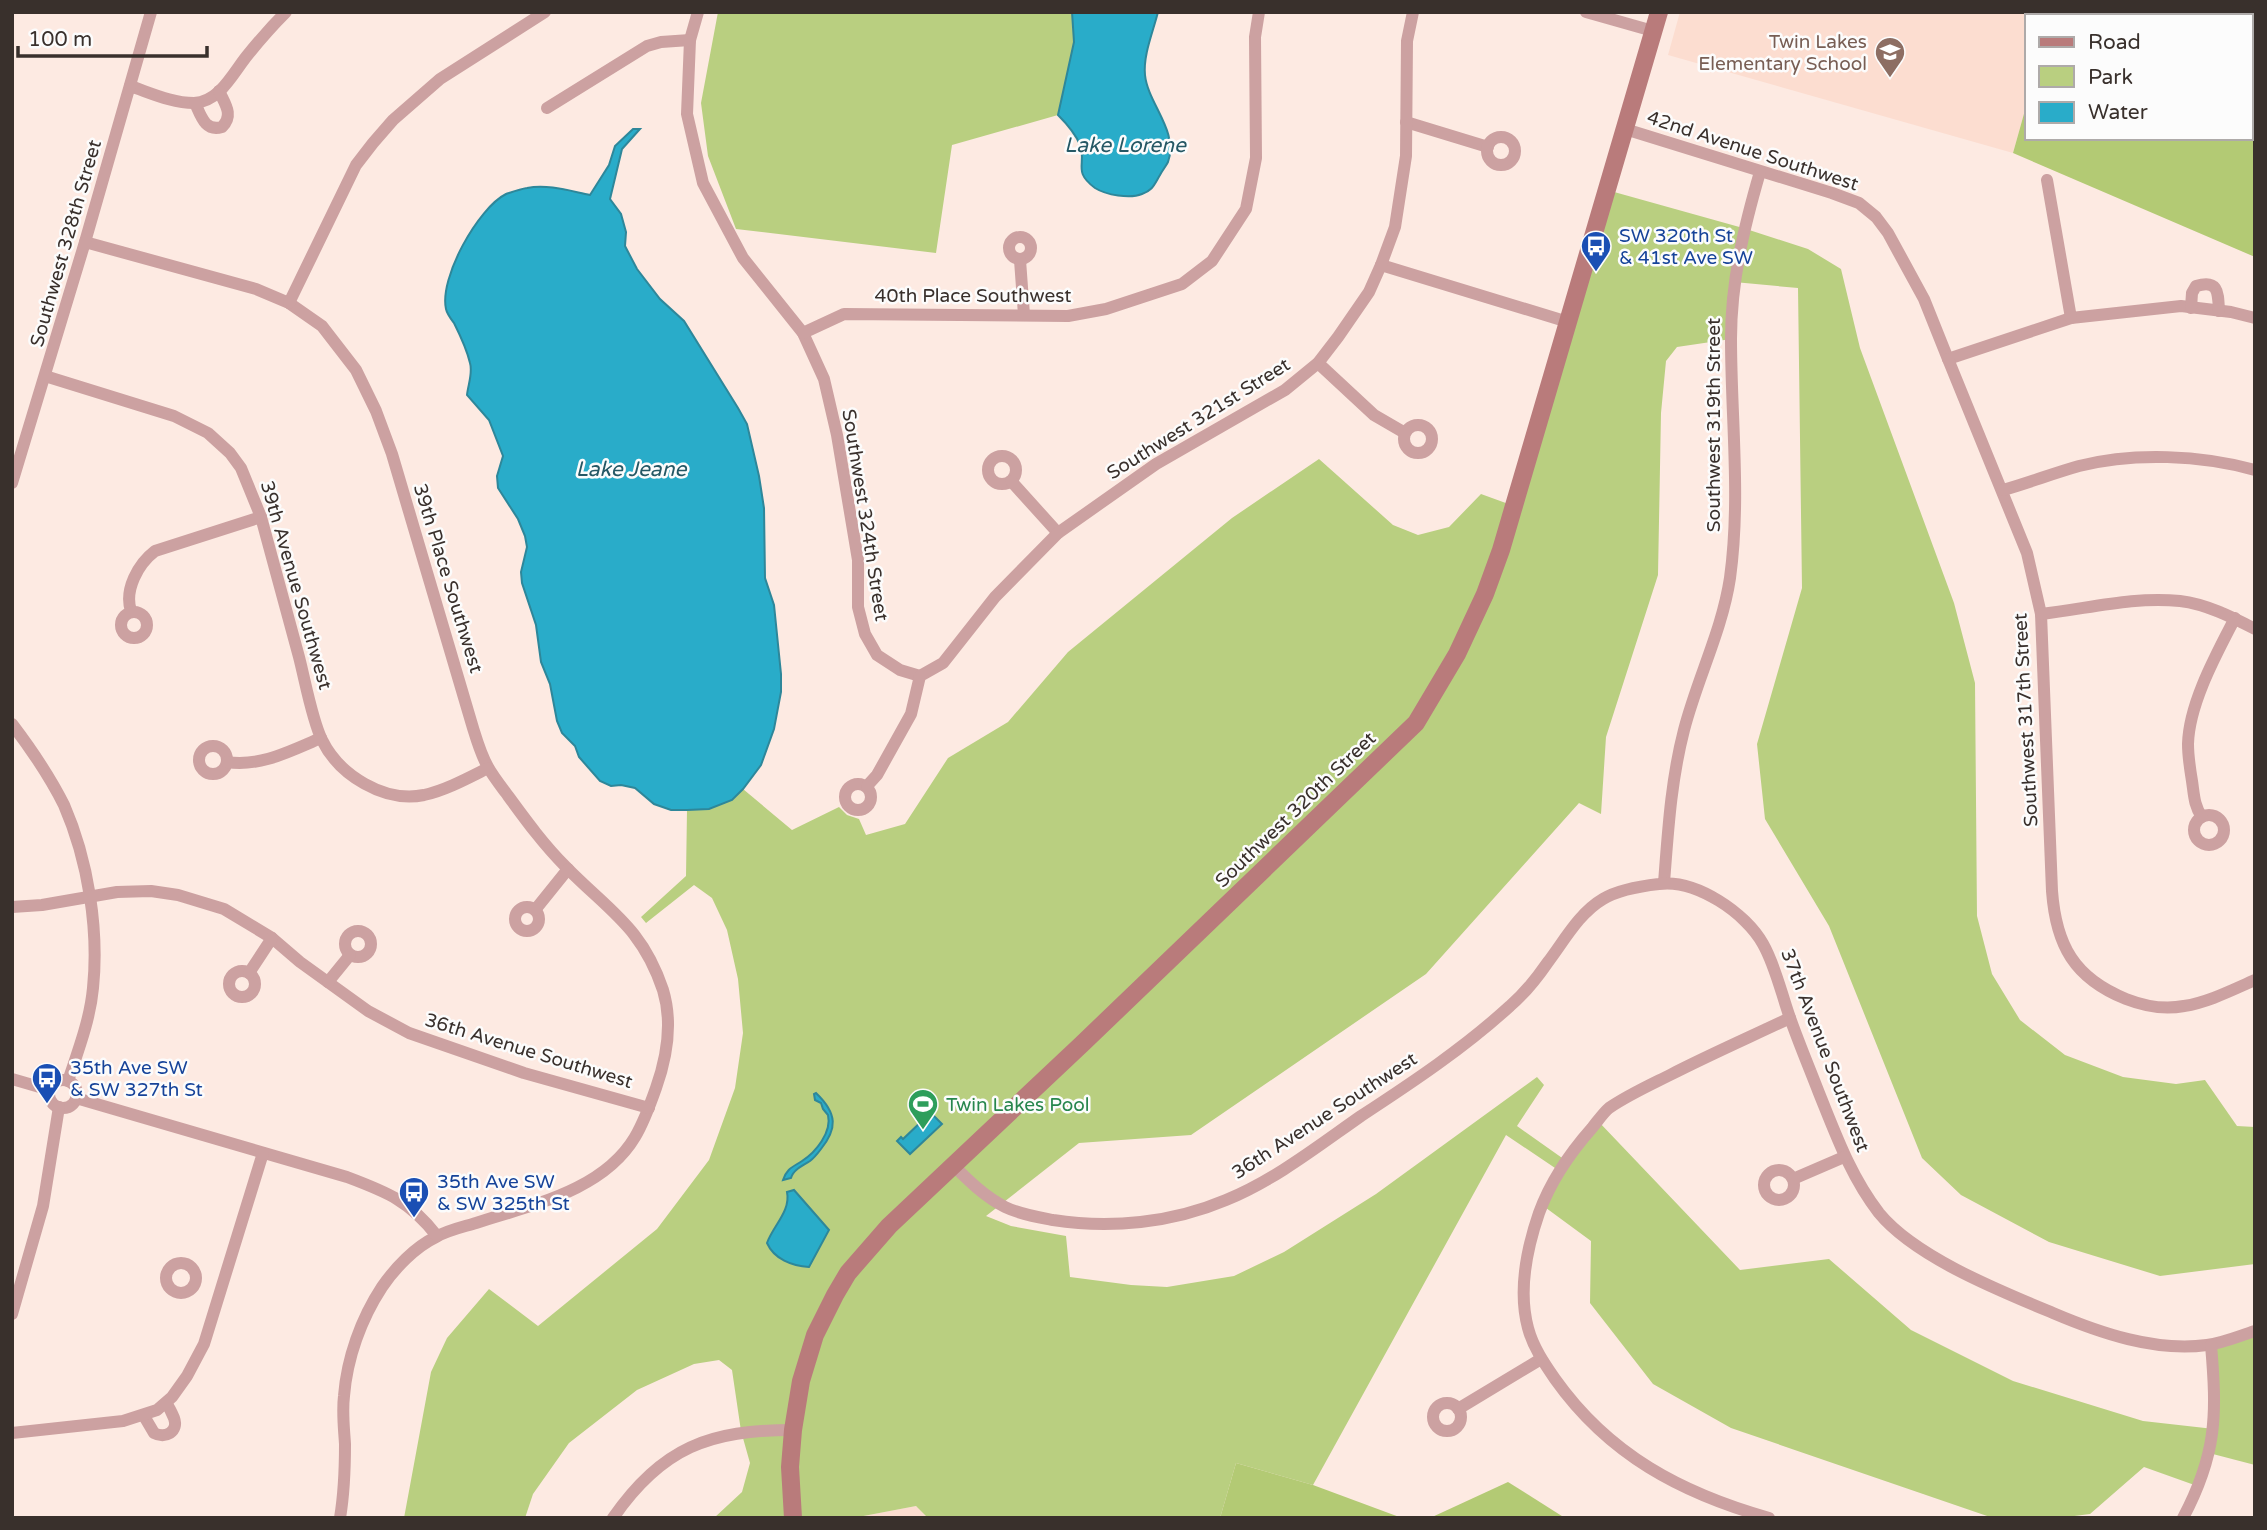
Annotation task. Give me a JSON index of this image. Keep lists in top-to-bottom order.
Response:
{
  "streets": {
    "main road": ["Southwest 320th Street"],
    "street": [
      "42nd Avenue Southwest",
      "Southwest 328th Street",
      "40th Place Southwest",
      "Southwest 321st Street",
      "Southwest 319th Street",
      "Southwest 324th Street",
      "39th Place Southwest",
      "39th Avenue Southwest",
      "Southwest 317th Street",
      "36th Avenue Southwest",
      "37th Avenue Southwest"
    ]
  },
  "crossings": [
    ["42nd Avenue Southwest", "Southwest 319th Street"],
    ["42nd Avenue Southwest", "Southwest 317th Street"],
    ["42nd Avenue Southwest", "Southwest 320th Street"],
    ["Southwest 328th Street", "39th Place Southwest"],
    ["Southwest 328th Street", "39th Avenue Southwest"],
    ["40th Place Southwest", "Southwest 324th Street"],
    ["Southwest 321st Street", "Southwest 324th Street"],
    ["Southwest 319th Street", "36th Avenue Southwest"],
    ["Southwest 319th Street", "37th Avenue Southwest"],
    ["39th Place Southwest", "39th Avenue Southwest"],
    ["39th Place Southwest", "36th Avenue Southwest"],
    ["Southwest 320th Street", "36th Avenue Southwest"],
    ["36th Avenue Southwest", "37th Avenue Southwest"]
  ],
  "water": ["Lake Lorene", "Lake Jeane"],
  "places": {
    "school or university": ["Twin Lakes Elementary School"],
    "bus stop": ["SW 320th St & 41st Ave SW", "35th Ave SW & SW 327th St", "35th Ave SW & SW 325th St"],
    "sports": ["Twin Lakes Pool"]
  },
  "legend": ["Road", "Park", "Water"],
  "scale_bar": "100 m"
}
